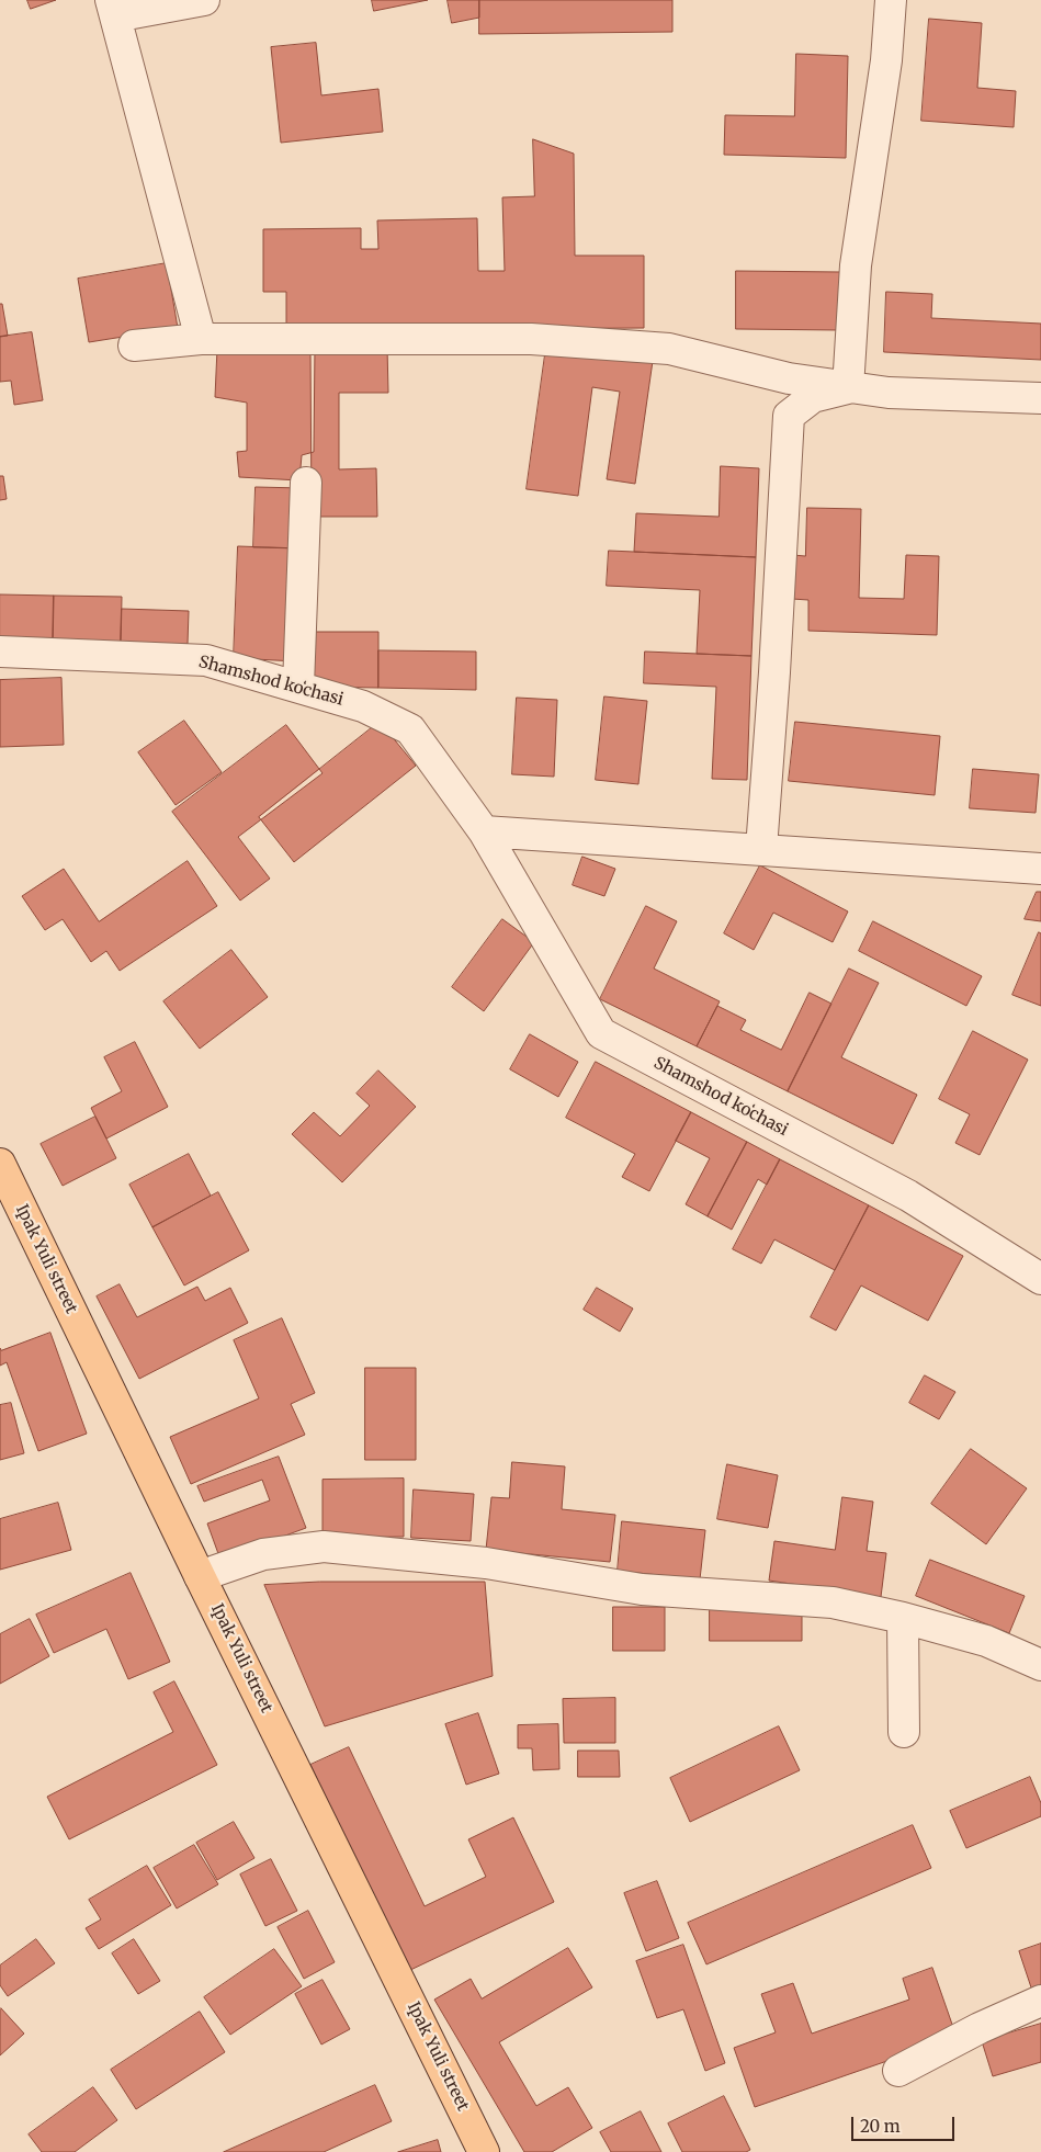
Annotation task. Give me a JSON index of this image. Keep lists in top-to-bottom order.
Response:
{
  "streets": {
    "main road": ["Ipak Yuli street"],
    "street": ["Shamshod koʻchasi"]
  },
  "scale_bar": "20 m"
}
